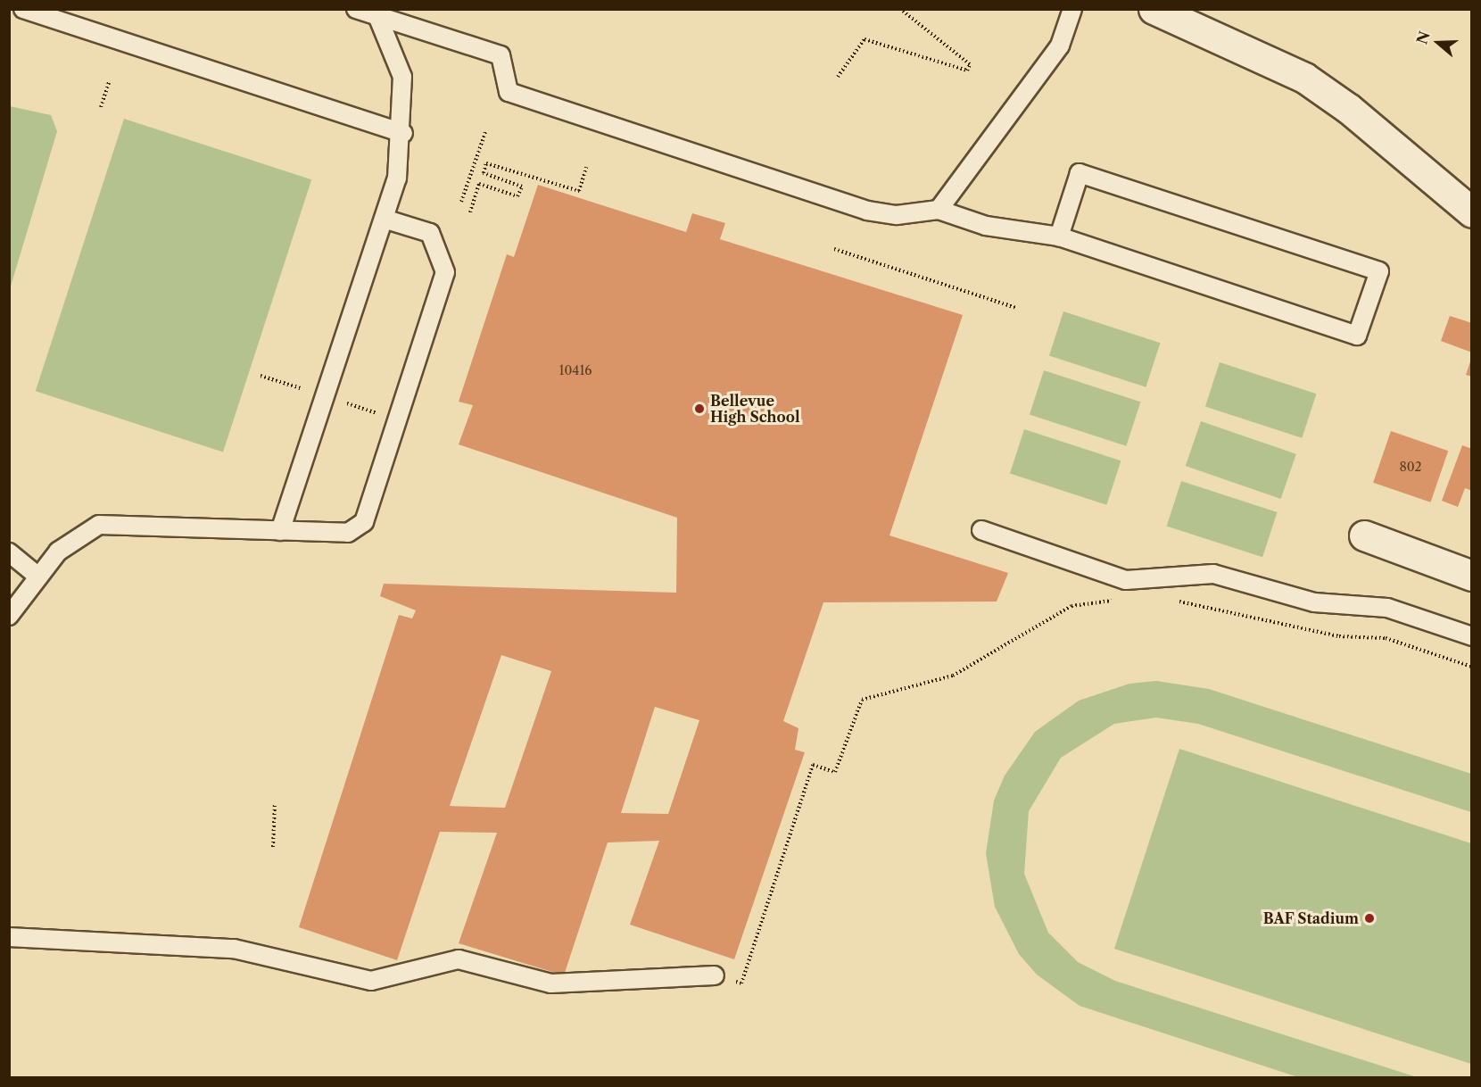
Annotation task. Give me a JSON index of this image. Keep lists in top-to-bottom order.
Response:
{
  "places": ["Bellevue High School", "BAF Stadium"],
  "house_numbers": ["10416", "802"],
  "north": "left"
}
